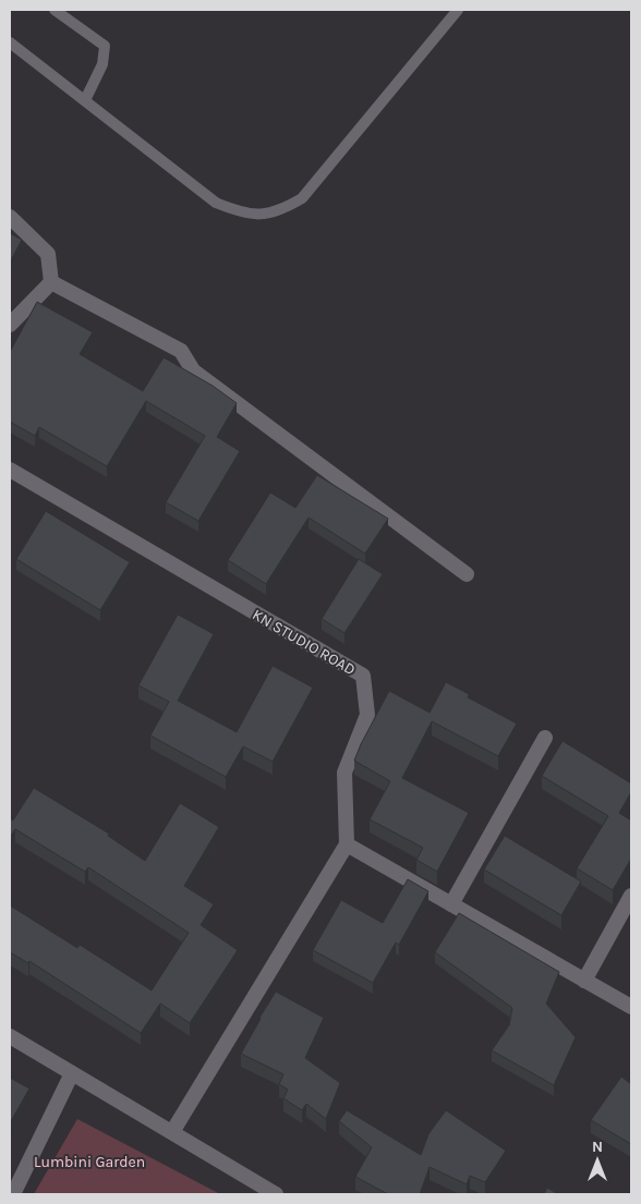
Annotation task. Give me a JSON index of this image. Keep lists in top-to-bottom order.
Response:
{
  "streets": {
    "street": ["KN STUDIO ROAD"]
  },
  "parks": ["Lumbini Garden"],
  "north": "top"
}
